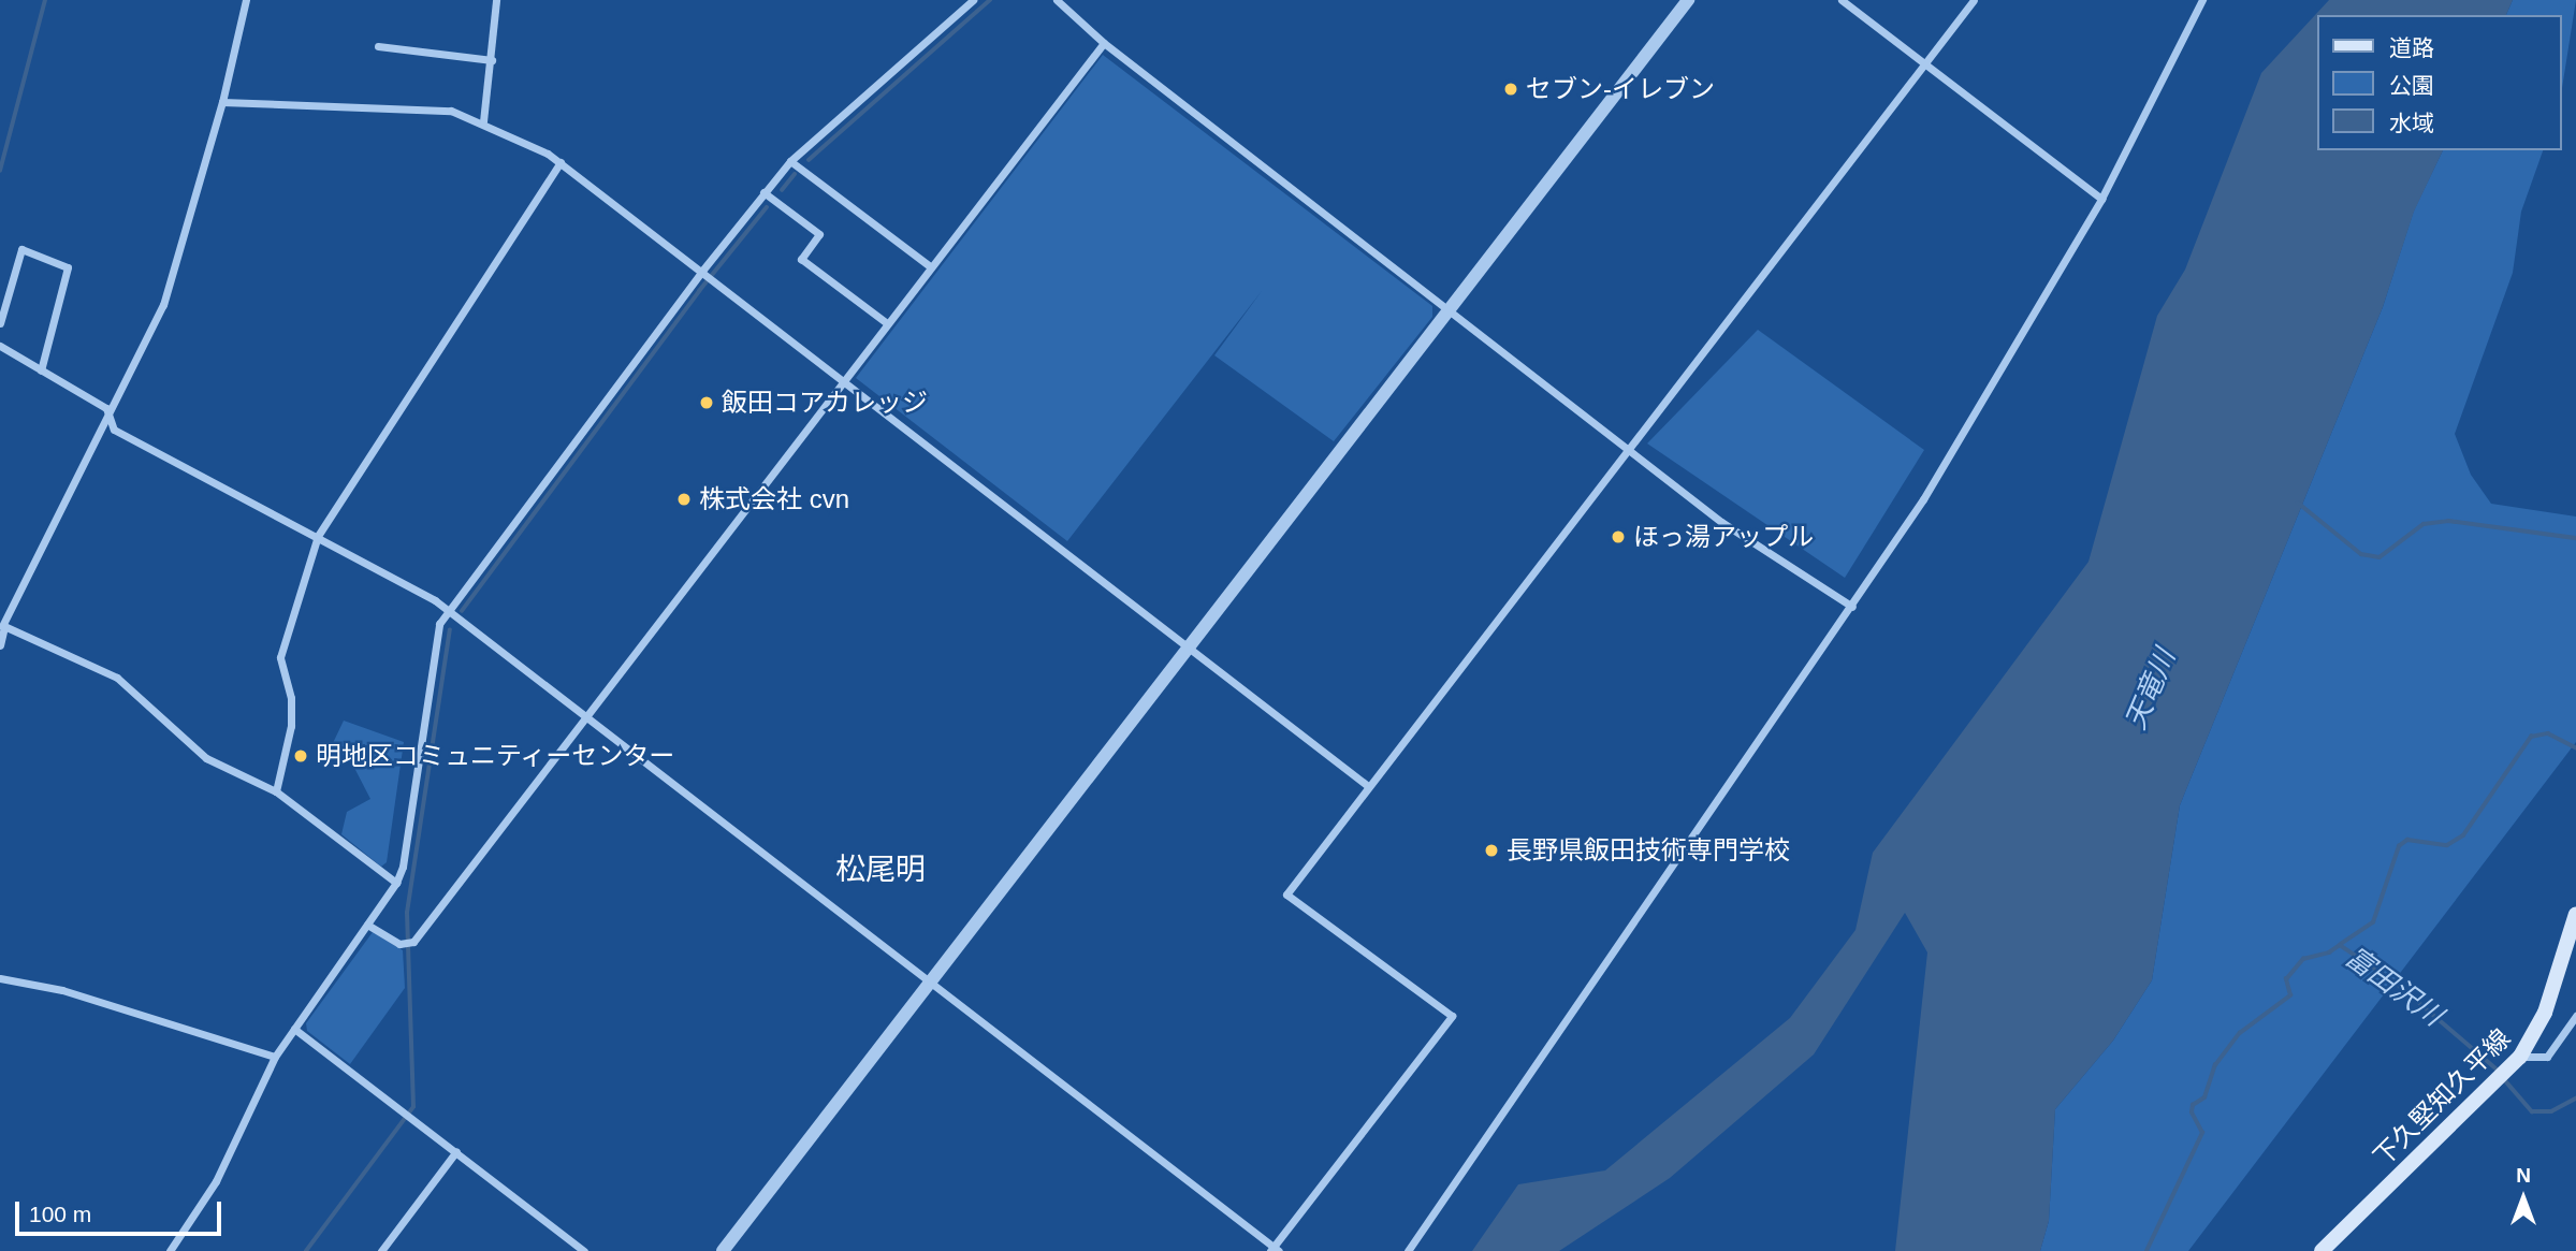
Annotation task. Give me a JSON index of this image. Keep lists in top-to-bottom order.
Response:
{
  "streets": {
    "main road": ["下久堅知久平線"]
  },
  "districts": ["松尾明"],
  "water": ["天竜川", "富田沢川"],
  "places": [
    "セブン-イレブン",
    "飯田コアカレッジ",
    "株式会社 cvn",
    "ほっ湯アップル",
    "明地区コミュニティーセンター",
    "長野県飯田技術専門学校"
  ],
  "legend": ["道路", "公園", "水域"],
  "scale_bar": "100 m",
  "north": "top"
}
